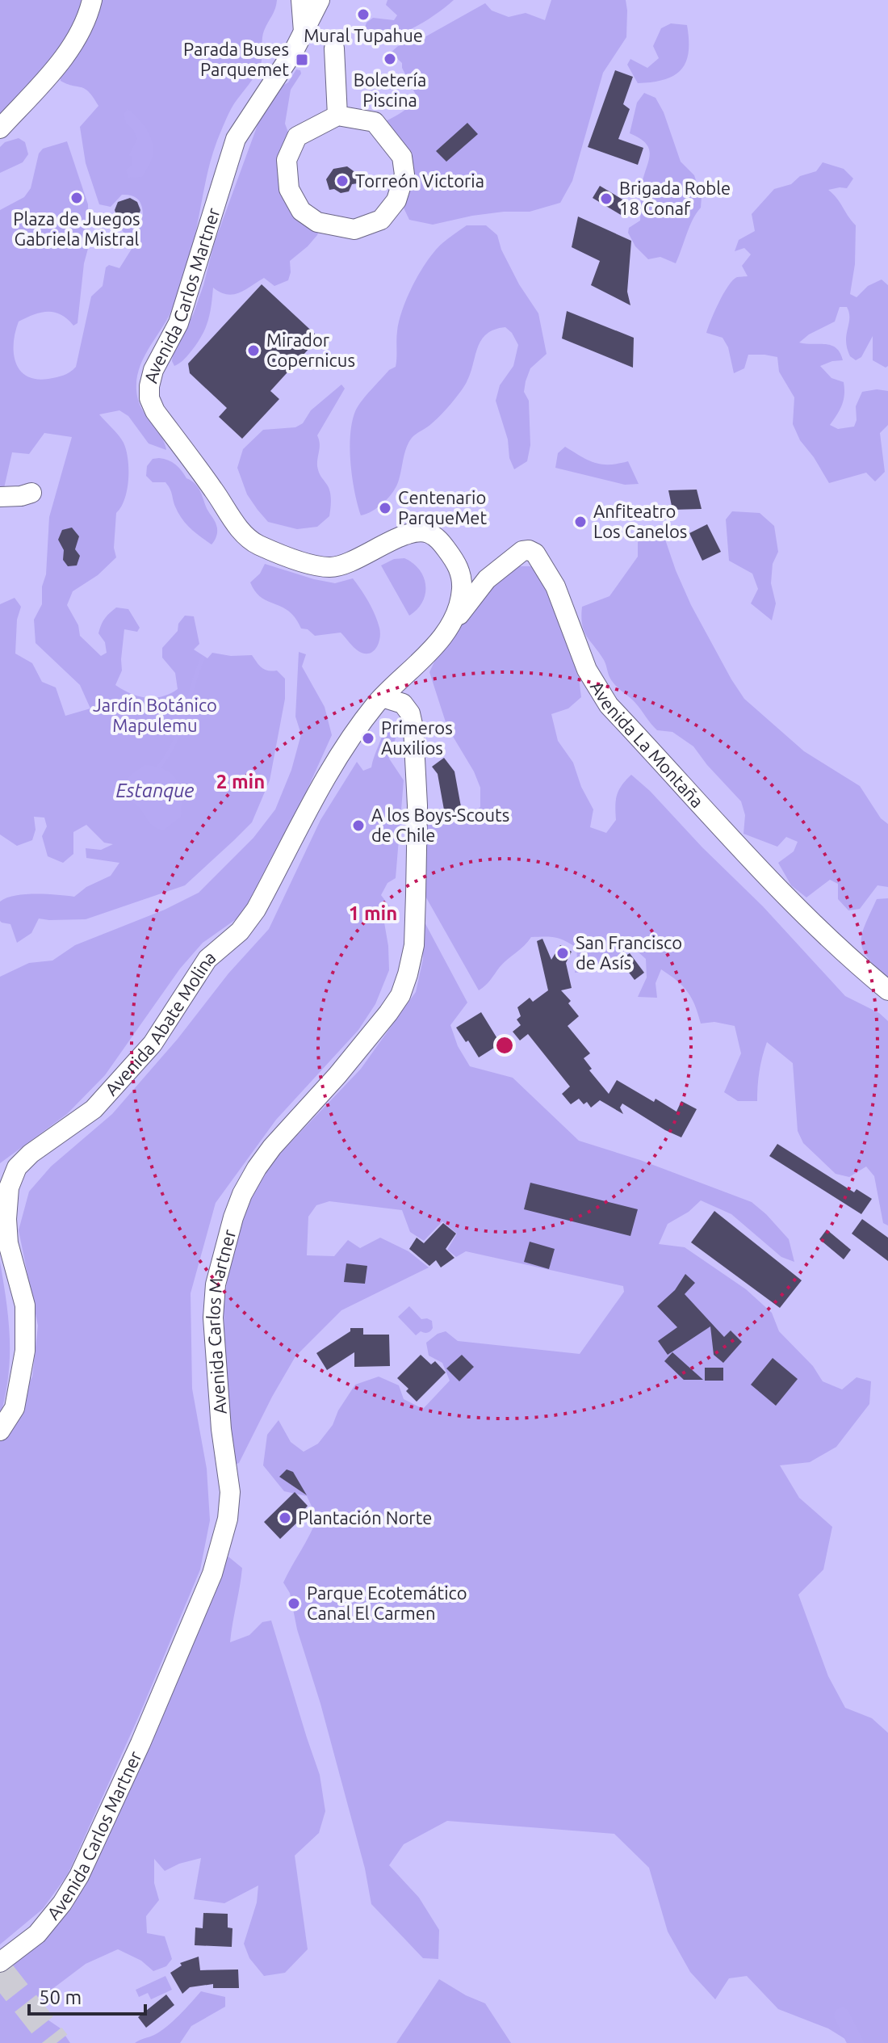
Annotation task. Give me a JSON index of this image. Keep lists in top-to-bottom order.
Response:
{
  "streets": {
    "street": ["Avenida Carlos Martner", "Avenida La Montaña", "Avenida Abate Molina"]
  },
  "crossings": [
    ["Avenida Carlos Martner", "Avenida La Montaña"],
    ["Avenida Carlos Martner", "Avenida Abate Molina"],
    ["Avenida La Montaña", "Avenida Abate Molina"]
  ],
  "water": ["Estanque"],
  "parks": ["Jardín Botánico Mapulemu"],
  "places": {
    "other": [
      "Mural Tupahue",
      "Boletería Piscina",
      "Torreón Victoria",
      "Plaza de Juegos Gabriela Mistral",
      "Brigada Roble 18 Conaf",
      "Mirador Copernicus",
      "Centenario ParqueMet",
      "Anfiteatro Los Canelos",
      "Primeros Auxilios",
      "A los Boys-Scouts de Chile",
      "San Francisco de Asís",
      "Plantación Norte",
      "Parque Ecotemático Canal El Carmen"
    ],
    "transit": ["Parada Buses Parquemet"]
  },
  "scale_bar": "50 m",
  "rings": ["2 min", "1 min"]
}
